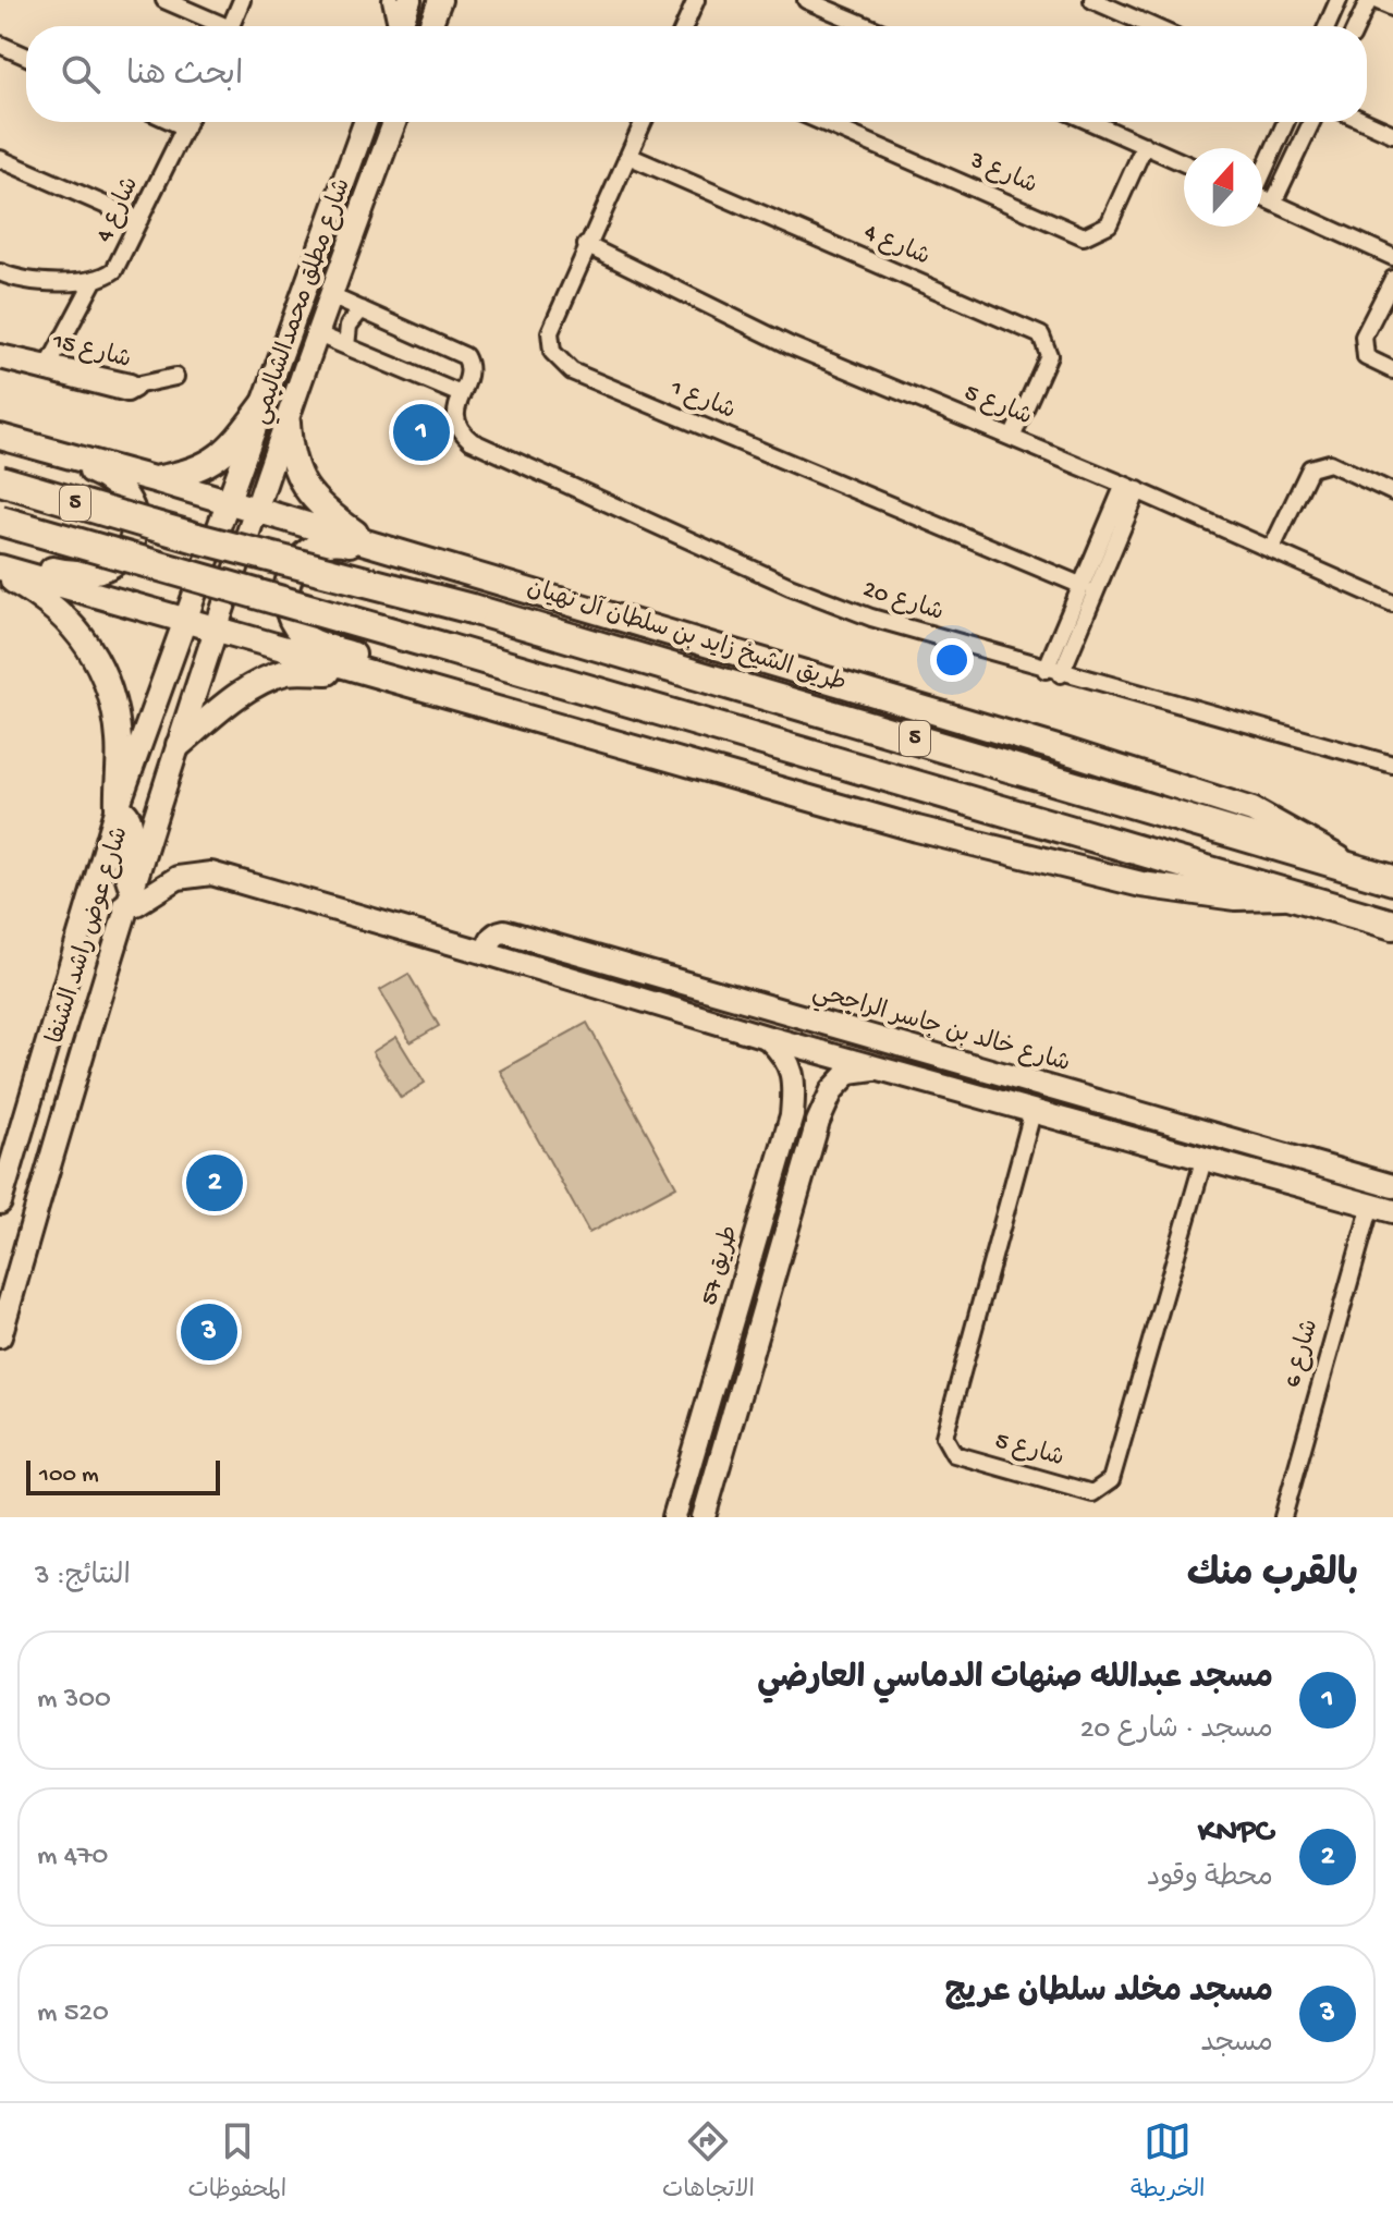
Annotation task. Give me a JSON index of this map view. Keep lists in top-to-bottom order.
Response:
{
  "streets": {
    "highway": ["5", "طريق الشيخ زايد بن سلطان آل نهيان"],
    "street": [
      "شارع 3",
      "شارع 4",
      "شارع مطلق محمدالشاليمي",
      "شارع 15",
      "شارع 1",
      "شارع 5",
      "شارع 20",
      "شارع عوض راشد الشنفا",
      "شارع خالد بن جاسر الراجحي",
      "طريق 57",
      "شارع 6"
    ]
  },
  "crossings": [
    ["شارع 4", "شارع 1"],
    ["شارع 4", "شارع 5"],
    ["شارع مطلق محمدالشاليمي", "شارع 20"],
    ["شارع مطلق محمدالشاليمي", "طريق الشيخ زايد بن سلطان آل نهيان"],
    ["شارع مطلق محمدالشاليمي", "شارع عوض راشد الشنفا"],
    ["شارع 1", "شارع 5"]
  ],
  "scale_bar": "100 m",
  "north": "top",
  "page": {
    "search": "ابحث هنا",
    "pins": ["1", "2", "3"],
    "scale": "100 m",
    "heading": ["بالقرب منك", "النتائج: 3"],
    "list": [
      {
        "mark": "1",
        "name": "مسجد عبدالله صنهات الدماسي العارضي",
        "note": "مسجد · شارع 20",
        "value": "300 m"
      },
      {
        "mark": "2",
        "name": "KNPC",
        "note": "محطة وقود",
        "value": "470 m"
      },
      {
        "mark": "3",
        "name": "مسجد مخلد سلطان عريج",
        "note": "مسجد",
        "value": "520 m"
      }
    ],
    "nav": ["الخريطة", "الاتجاهات", "المحفوظات"]
  }
}
